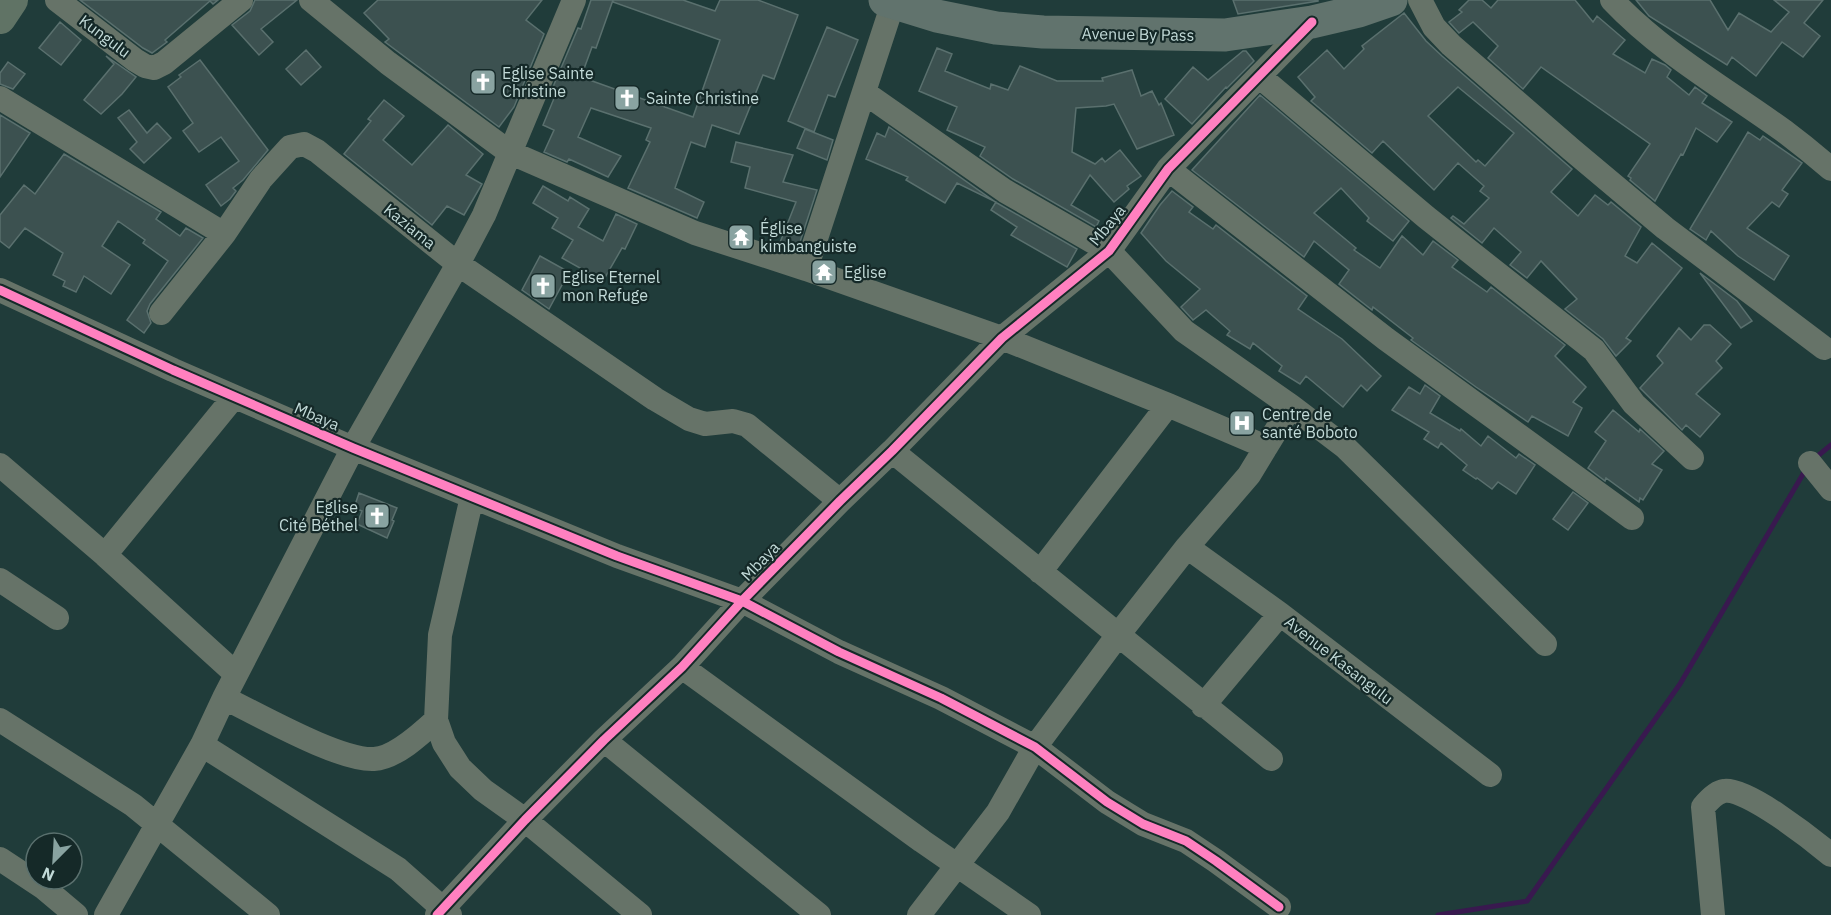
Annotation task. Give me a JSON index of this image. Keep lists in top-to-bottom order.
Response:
{
  "streets": {
    "highway": ["Avenue By Pass"],
    "street": [
      "Kungulu",
      "Mbaya",
      "Kaziama",
      "Avenue Kasangulu"
    ]
  },
  "crossings": [
    ["Avenue By Pass", "Mbaya"],
    ["Mbaya", "Kaziama"]
  ],
  "places": {
    "church": [
      "Eglise Sainte Christine",
      "Sainte Christine",
      "Eglise Eternel mon Refuge",
      "Eglise Cité Béthel"
    ],
    "temple": ["Église kimbanguiste", "Eglise"],
    "hospital": ["Centre de santé Boboto"]
  },
  "north": "bottom left"
}
